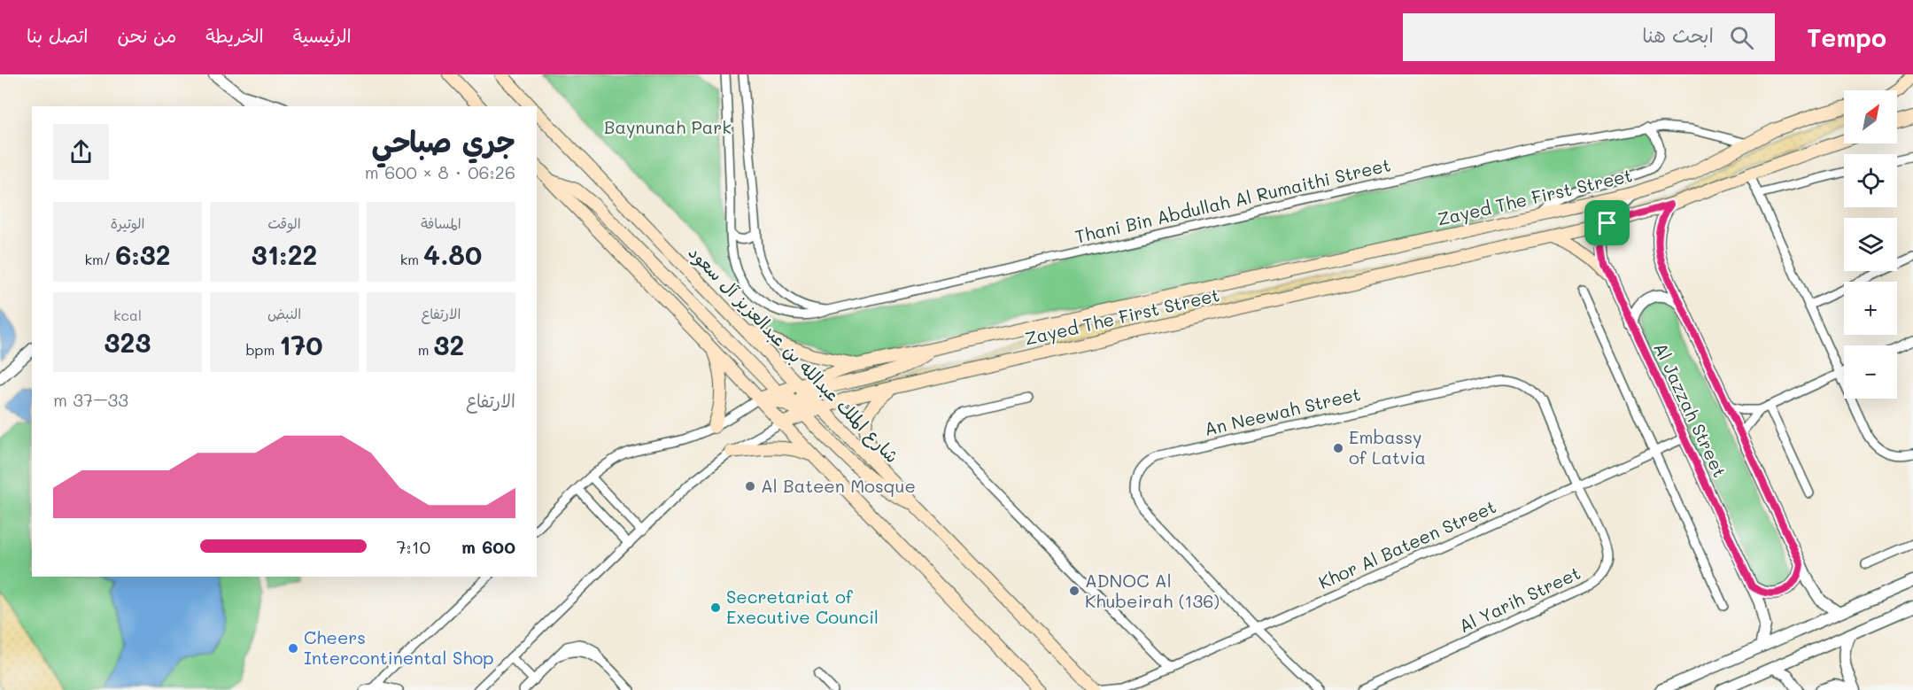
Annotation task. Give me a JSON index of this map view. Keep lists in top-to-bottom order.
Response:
{
  "streets": {
    "main road": ["Zayed The First Street", "شارع الملك عبدالله بن عبدالعزيز آل سعود"],
    "street": [
      "Thani Bin Abdullah Al Rumaithi Street",
      "Al Jazzah Street",
      "An Neewah Street",
      "Khor Al Bateen Street",
      "Al Yarih Street"
    ]
  },
  "crossings": [
    ["Zayed The First Street", "Thani Bin Abdullah Al Rumaithi Street"],
    ["Zayed The First Street", "شارع الملك عبدالله بن عبدالعزيز آل سعود"],
    ["Zayed The First Street", "Al Jazzah Street"],
    ["شارع الملك عبدالله بن عبدالعزيز آل سعود", "Khor Al Bateen Street"],
    ["Al Jazzah Street", "Khor Al Bateen Street"],
    ["An Neewah Street", "Khor Al Bateen Street"],
    ["An Neewah Street", "Al Yarih Street"],
    ["Khor Al Bateen Street", "Al Yarih Street"]
  ],
  "parks": ["Baynunah Park"],
  "places": [
    "Embassy of Latvia",
    "Al Bateen Mosque",
    "ADNOC Al Khubeirah (136)",
    "Secretariat of Executive Council",
    "Cheers Intercontinental Shop"
  ],
  "north": "top right",
  "page": {
    "header": "Tempo",
    "search": "ابحث هنا",
    "nav": [
      "الرئيسية",
      "الخريطة",
      "من نحن",
      "اتصل بنا"
    ],
    "map_buttons": ["+", "−"],
    "heading": ["جري صباحي", "06:26 · 8 × 600 m"],
    "stats": [
      ["المسافة", "4.80 km"],
      ["الوقت", "31:22"],
      ["الوتيرة", "6:32 /km"],
      ["الارتفاع", "32 m"],
      ["النبض", "170 bpm"],
      ["kcal", "323"]
    ],
    "chart": ["الارتفاع", "33–37 m"],
    "list": [
      {
        "name": "600 m",
        "note": "7:10"
      }
    ]
  }
}
